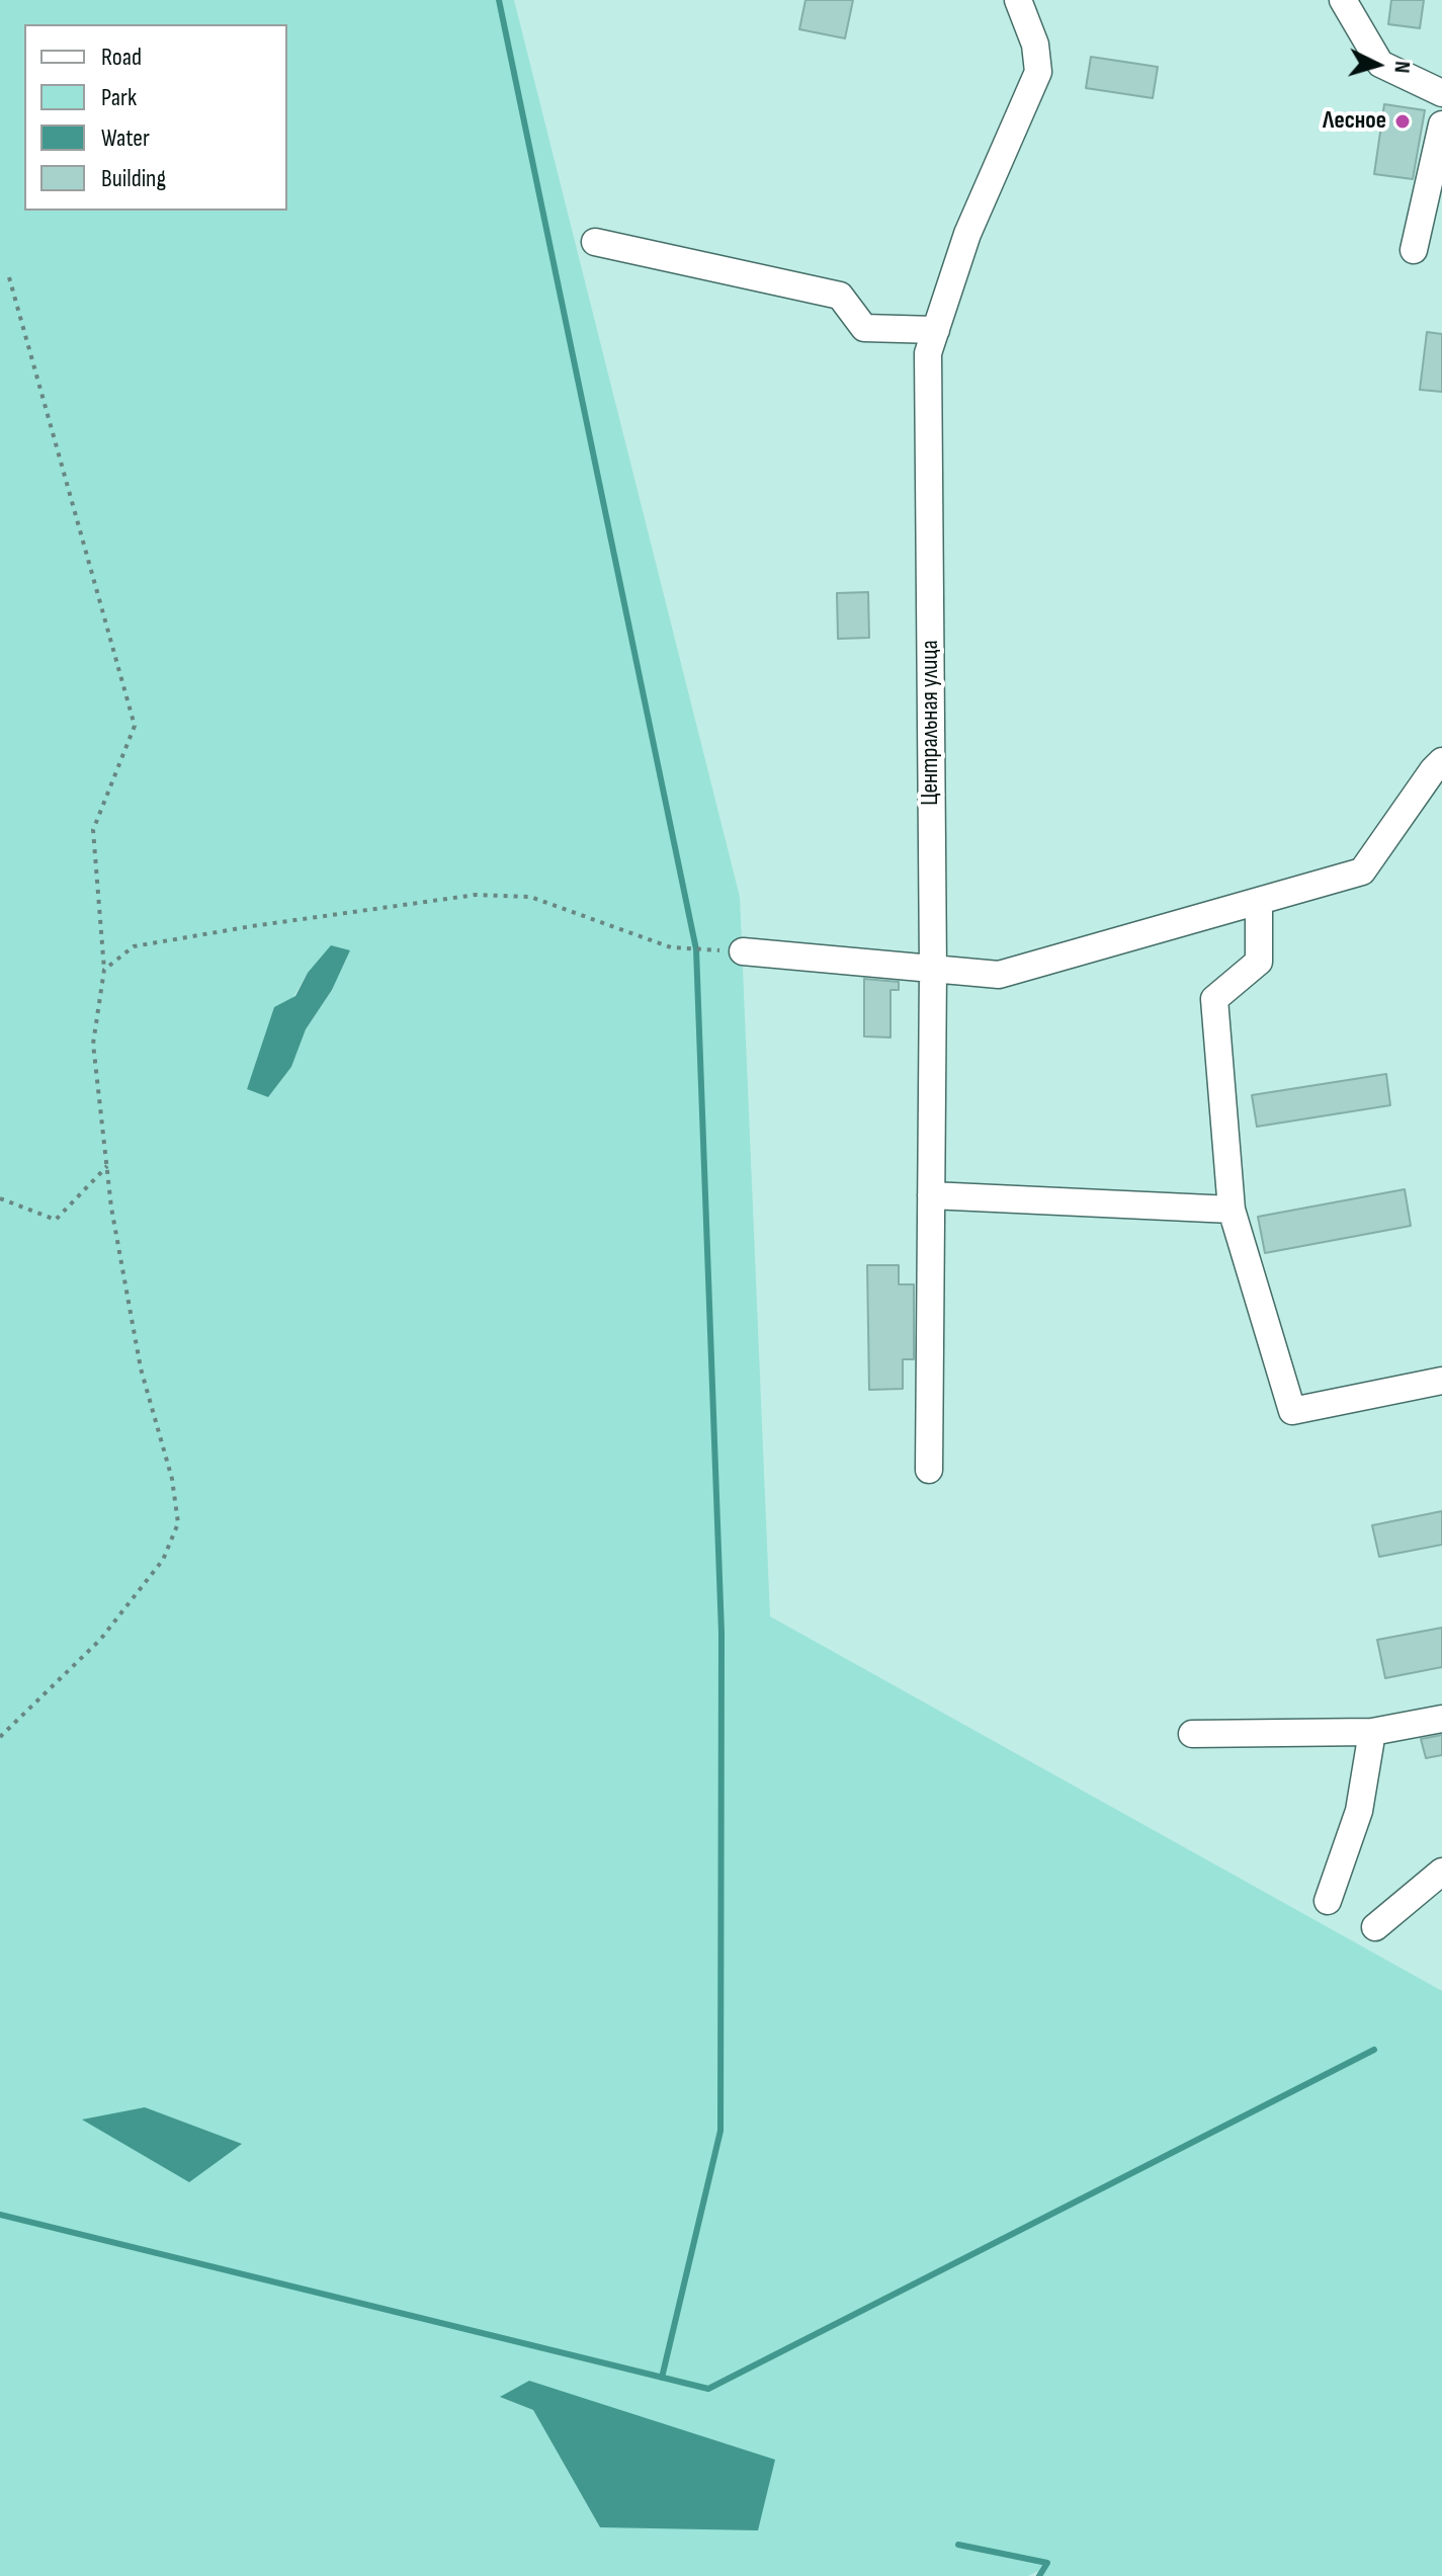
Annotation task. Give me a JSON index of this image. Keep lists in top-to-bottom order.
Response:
{
  "streets": {
    "street": ["Центральная улица"]
  },
  "places": ["Лесное"],
  "legend": [
    "Road",
    "Park",
    "Water",
    "Building"
  ],
  "north": "right"
}
